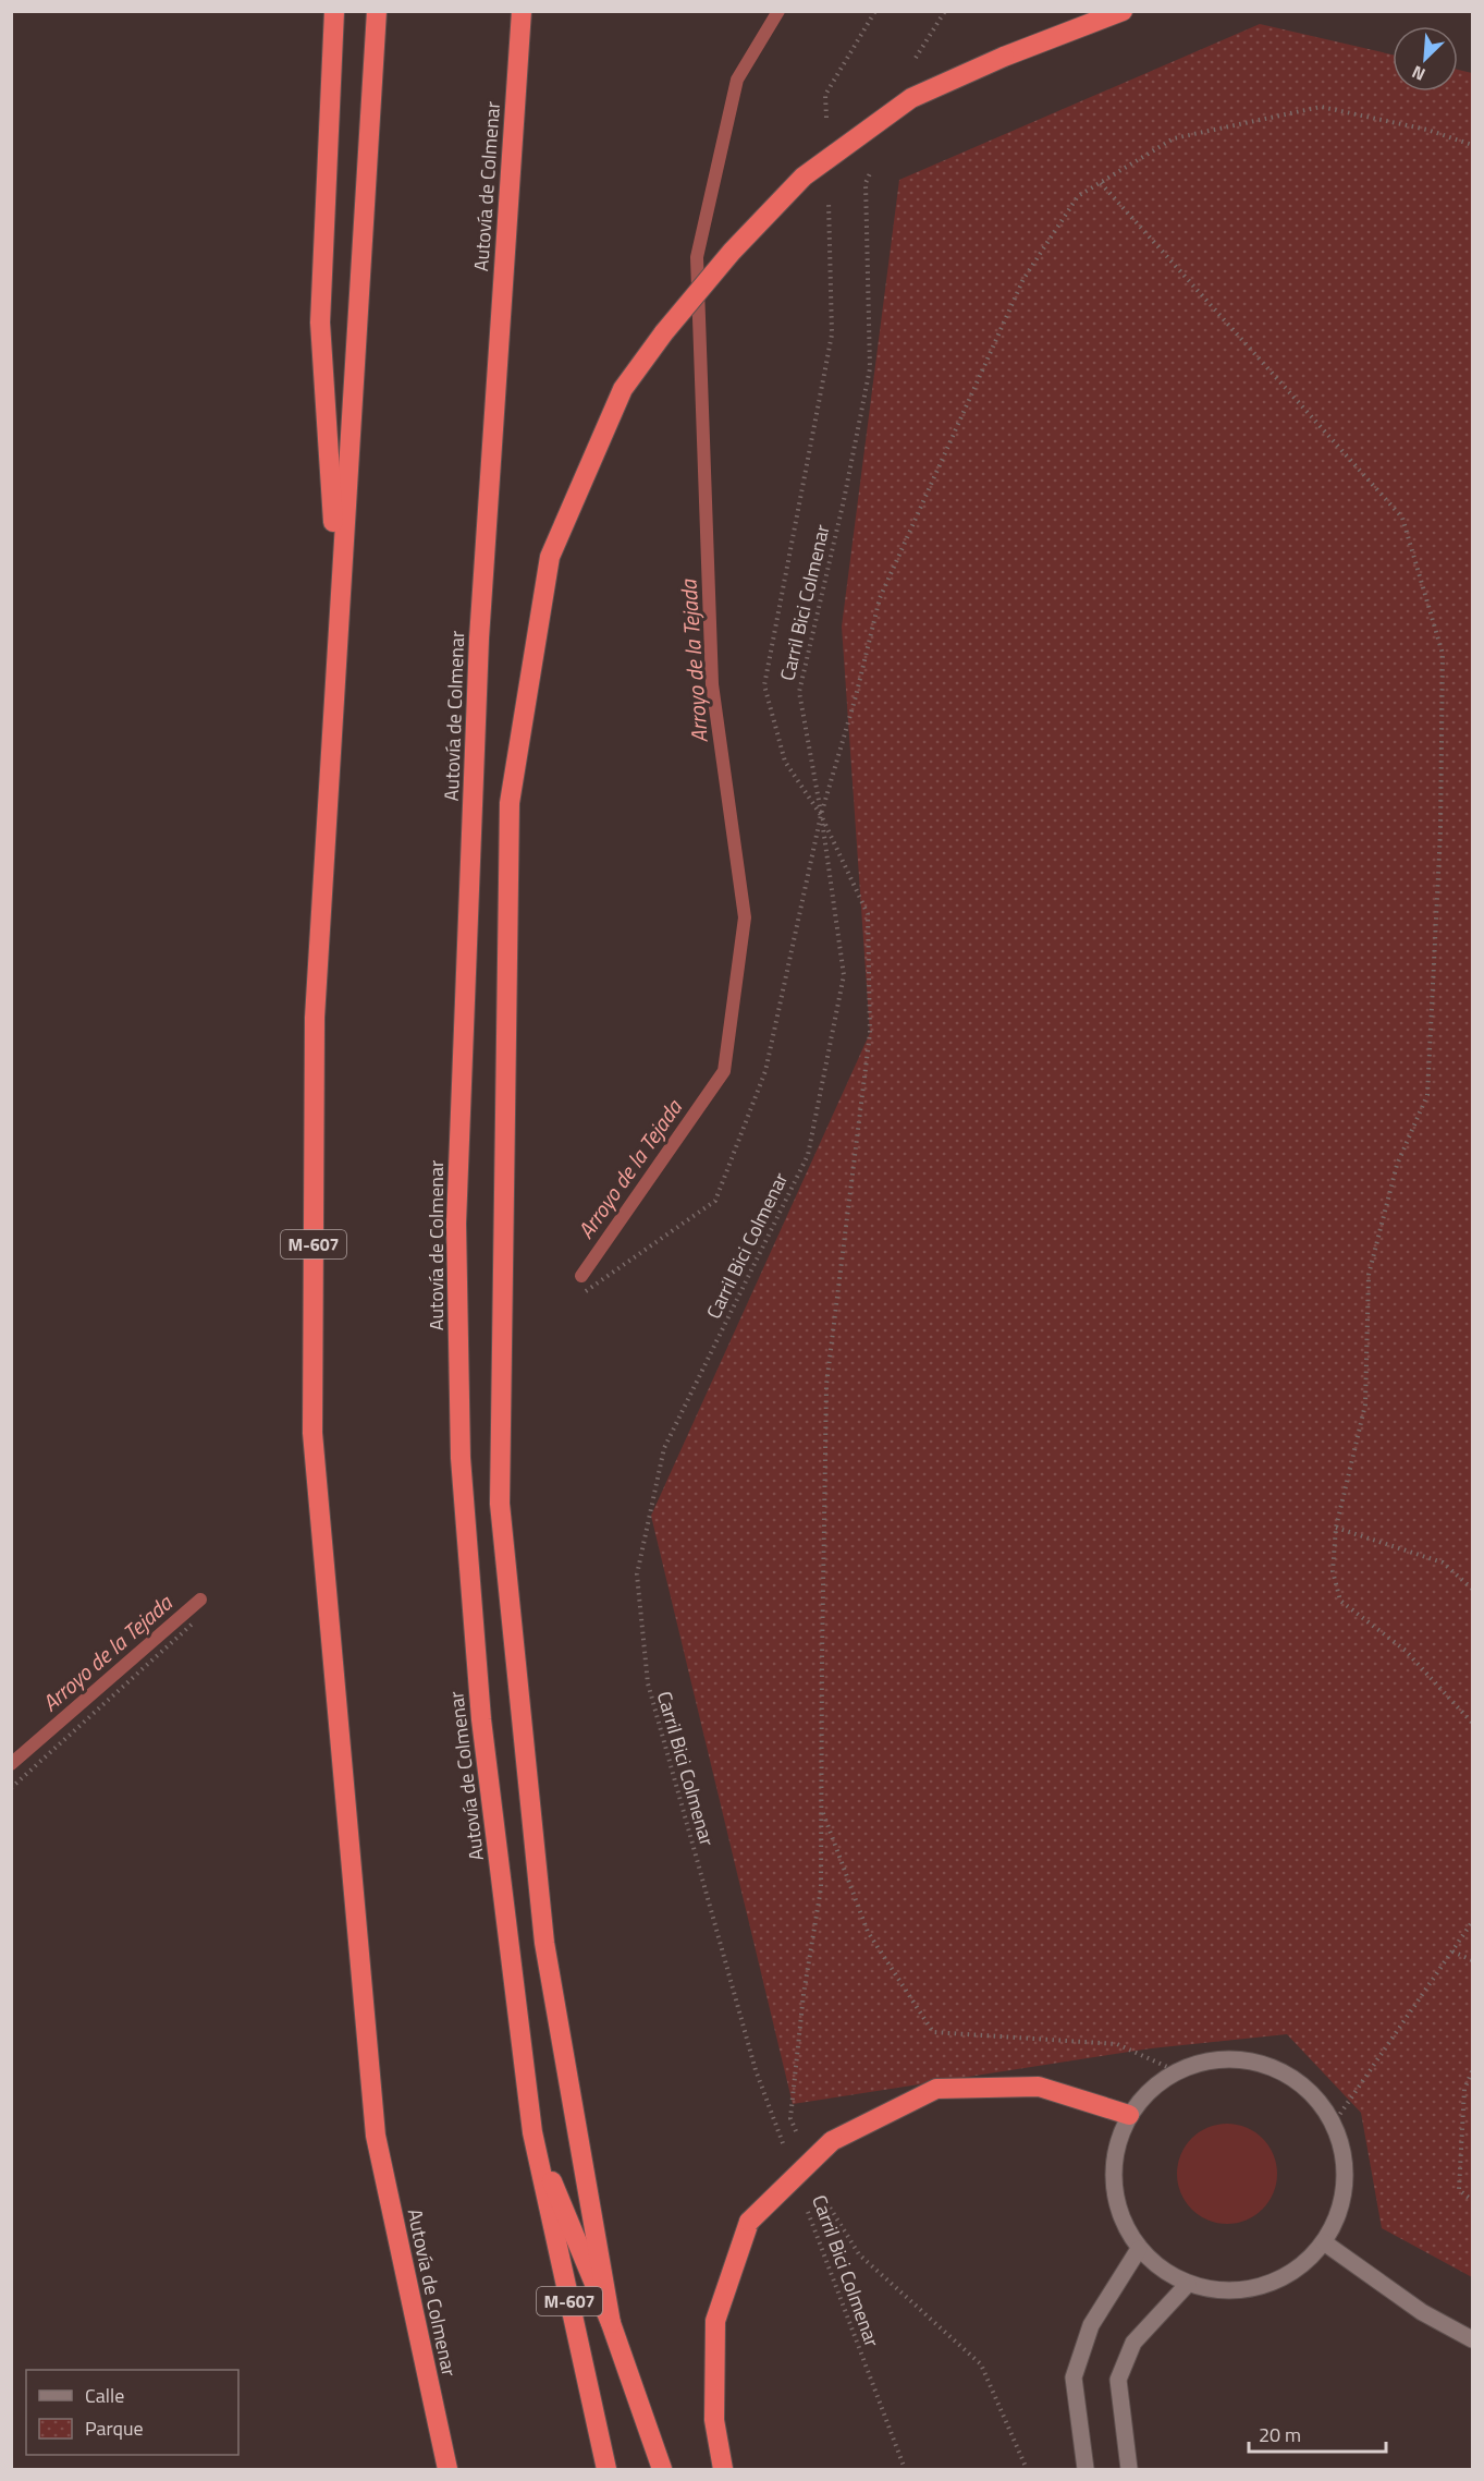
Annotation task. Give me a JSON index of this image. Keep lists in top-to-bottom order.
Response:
{
  "streets": {
    "highway": ["Autovía de Colmenar", "M-607"],
    "path": ["Carril Bici Colmenar"]
  },
  "water": ["Arroyo de la Tejada"],
  "legend": ["Calle", "Parque"],
  "scale_bar": "20 m",
  "north": "bottom left"
}
